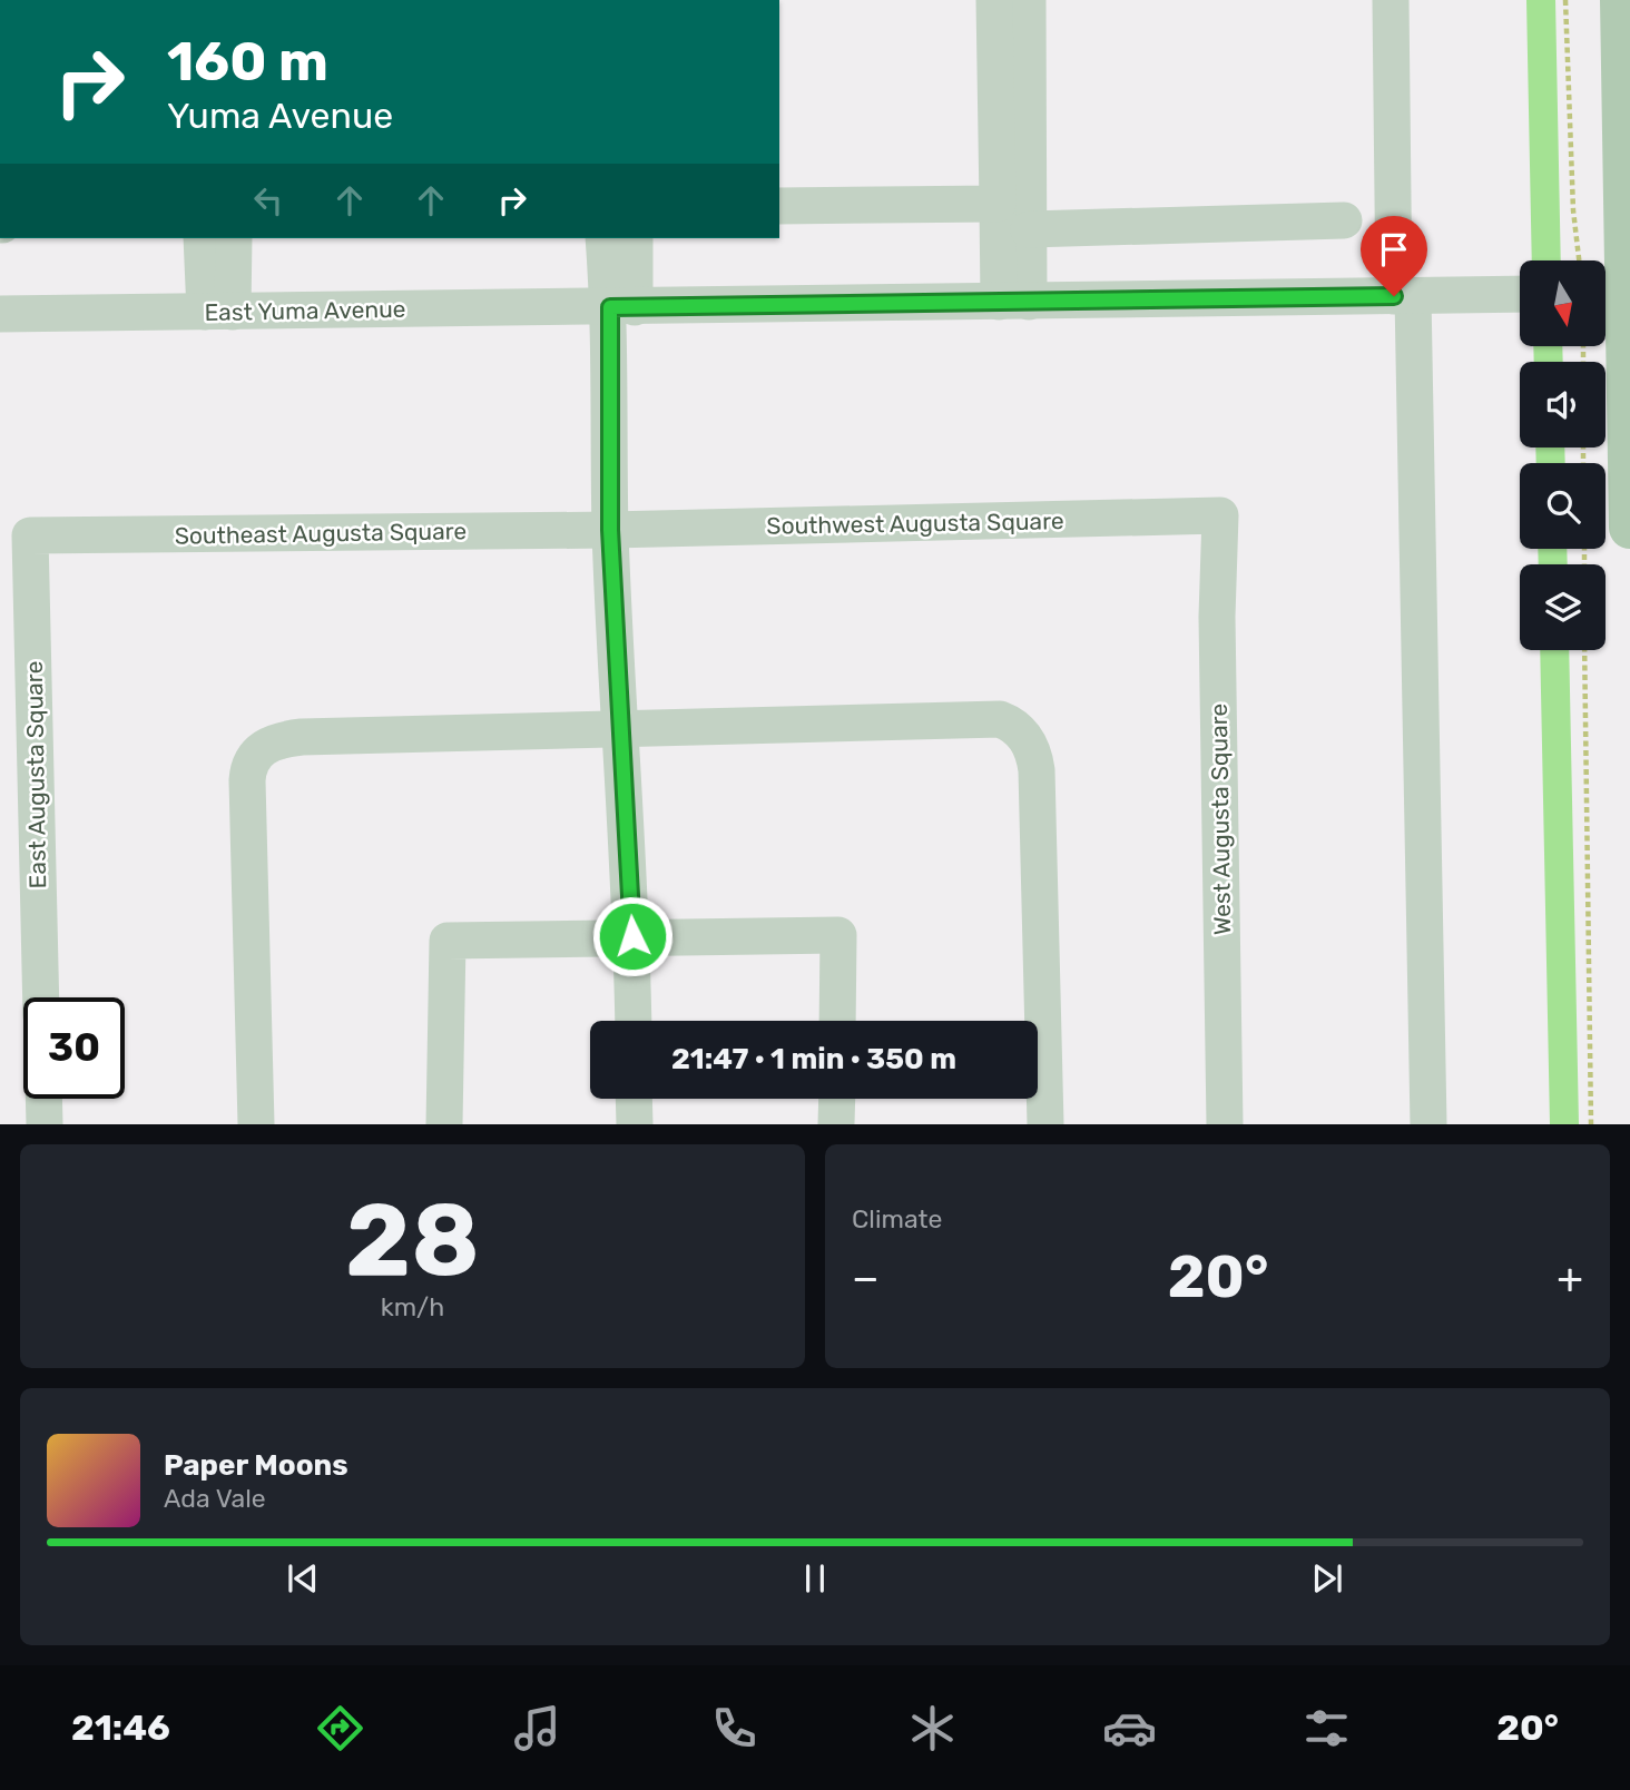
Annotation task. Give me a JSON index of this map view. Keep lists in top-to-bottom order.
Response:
{
  "streets": {
    "street": [
      "East Yuma Avenue",
      "Southwest Augusta Square",
      "Southeast Augusta Square",
      "East Augusta Square",
      "West Augusta Square"
    ]
  },
  "crossings": [
    ["Southwest Augusta Square", "Southeast Augusta Square"],
    ["Southwest Augusta Square", "West Augusta Square"],
    ["Southeast Augusta Square", "East Augusta Square"]
  ],
  "north": "bottom",
  "page": {
    "turn": ["160 m", "Yuma Avenue"],
    "limit": "30",
    "trip": "21:47 · 1 min · 350 m",
    "tile": [
      ["28", "km/h"],
      "Climate"
    ],
    "heat": ["−", "20°", "+"],
    "song": ["Paper Moons", "Ada Vale"],
    "tabs": ["21:46", "20°"]
  }
}
